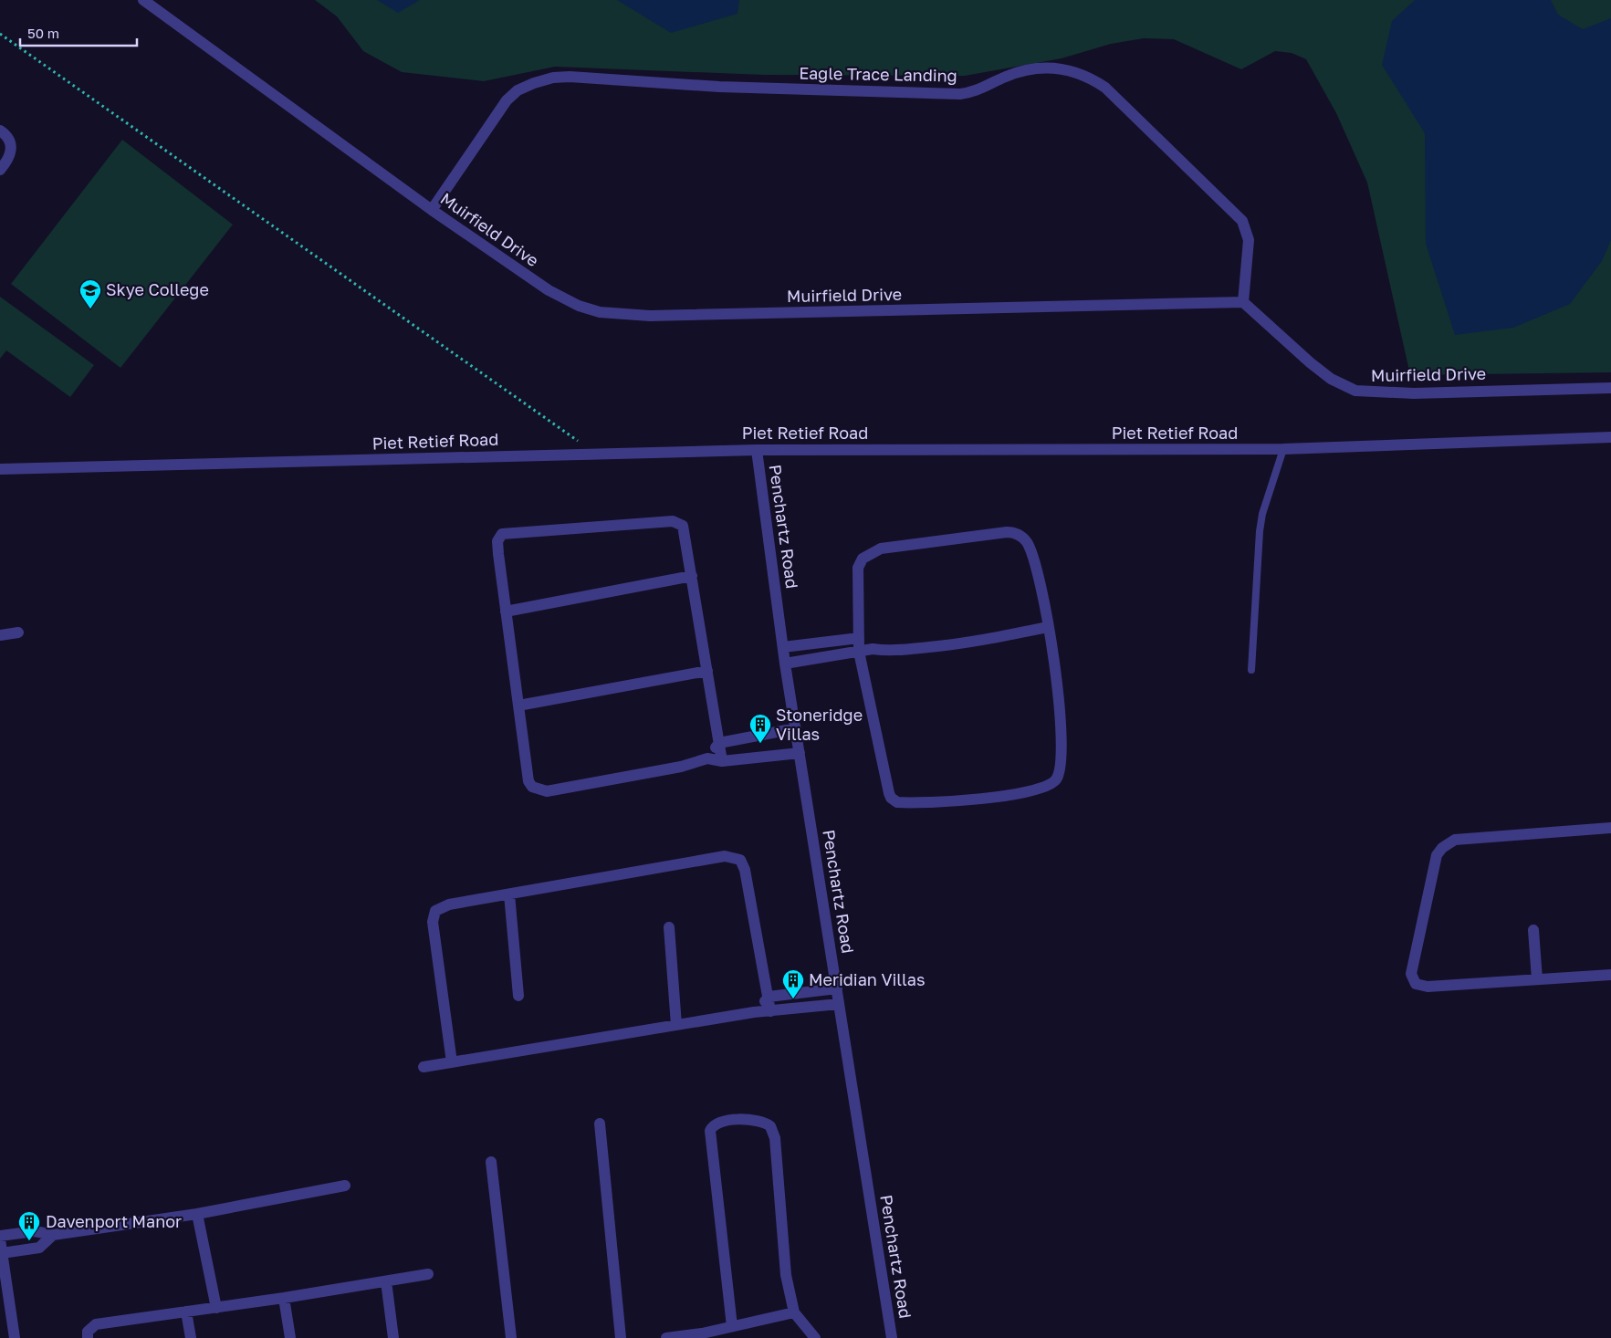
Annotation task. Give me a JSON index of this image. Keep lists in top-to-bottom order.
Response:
{
  "streets": {
    "street": [
      "Eagle Trace Landing",
      "Muirfield Drive",
      "Piet Retief Road",
      "Penchartz Road"
    ]
  },
  "crossings": [
    ["Eagle Trace Landing", "Muirfield Drive"],
    ["Piet Retief Road", "Penchartz Road"]
  ],
  "places": {
    "school or university": ["Skye College"],
    "building": ["Stoneridge Villas", "Meridian Villas", "Davenport Manor"]
  },
  "scale_bar": "50 m"
}
